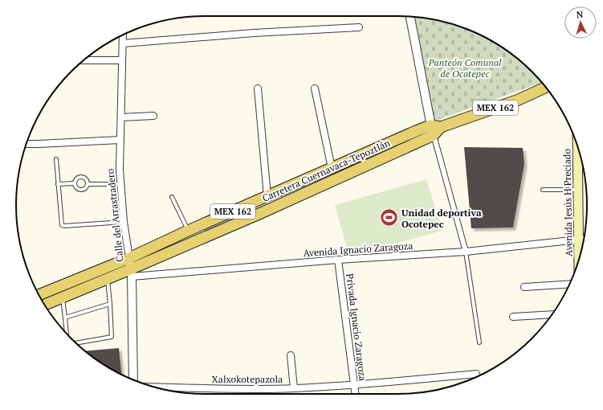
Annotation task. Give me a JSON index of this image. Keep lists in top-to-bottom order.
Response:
{
  "streets": {
    "main road": ["MEX 162", "Carretera Cuernavaca-Tepoztlán", "Avenida Jesús H Preciado"],
    "street": [
      "Calle del Arrastradero",
      "Avenida Ignacio Zaragoza",
      "Privada Ignacio Zaragoza",
      "Xalxokotepazola"
    ]
  },
  "crossings": [
    ["MEX 162", "Carretera Cuernavaca-Tepoztlán"],
    ["Carretera Cuernavaca-Tepoztlán", "Calle del Arrastradero"],
    ["Carretera Cuernavaca-Tepoztlán", "Avenida Ignacio Zaragoza"],
    ["Avenida Jesús H Preciado", "Avenida Ignacio Zaragoza"],
    ["Calle del Arrastradero", "Avenida Ignacio Zaragoza"],
    ["Avenida Ignacio Zaragoza", "Privada Ignacio Zaragoza"],
    ["Privada Ignacio Zaragoza", "Xalxokotepazola"]
  ],
  "parks": ["Panteón Comunal de Ocotepec"],
  "places": {
    "sports": ["Unidad deportiva Ocotepec"]
  },
  "north": "top"
}
